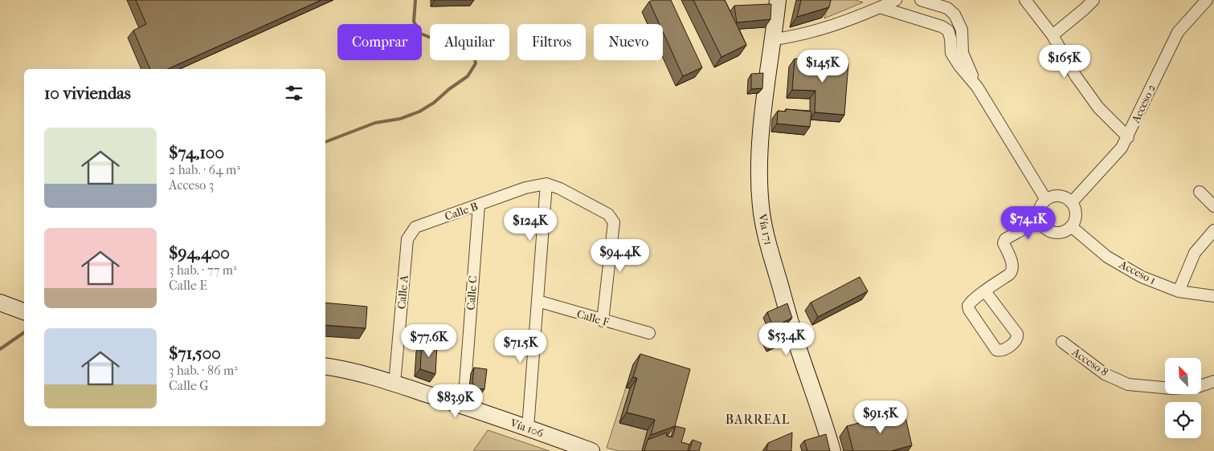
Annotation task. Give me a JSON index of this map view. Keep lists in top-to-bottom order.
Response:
{
  "streets": {
    "main road": ["Vía 171", "Vía 106"],
    "street": [
      "Acceso 2",
      "Calle B",
      "Acceso 1",
      "Calle A",
      "Calle C",
      "Calle F",
      "Acceso 8"
    ]
  },
  "crossings": [
    ["Acceso 2", "Acceso 1"],
    ["Calle B", "Calle A"],
    ["Calle B", "Calle C"],
    ["Calle A", "Vía 106"],
    ["Calle C", "Vía 106"]
  ],
  "districts": ["BARREAL"],
  "north": "top left",
  "page": {
    "chip": [
      "Comprar",
      "Alquilar",
      "Filtros",
      "Nuevo"
    ],
    "price": [
      "$165K",
      "$145K",
      "$74.1K",
      "$124K",
      "$94.4K",
      "$53.4K",
      "$77.6K",
      "$71.5K",
      "$83.9K",
      "$91.5K"
    ],
    "heading": "10 viviendas",
    "list": [
      {
        "name": "$74,100",
        "note": "2 hab. · 64 m² · Acceso 3"
      },
      {
        "name": "$94,400",
        "note": "3 hab. · 77 m² · Calle E"
      },
      {
        "name": "$71,500",
        "note": "3 hab. · 86 m² · Calle G"
      }
    ]
  }
}
